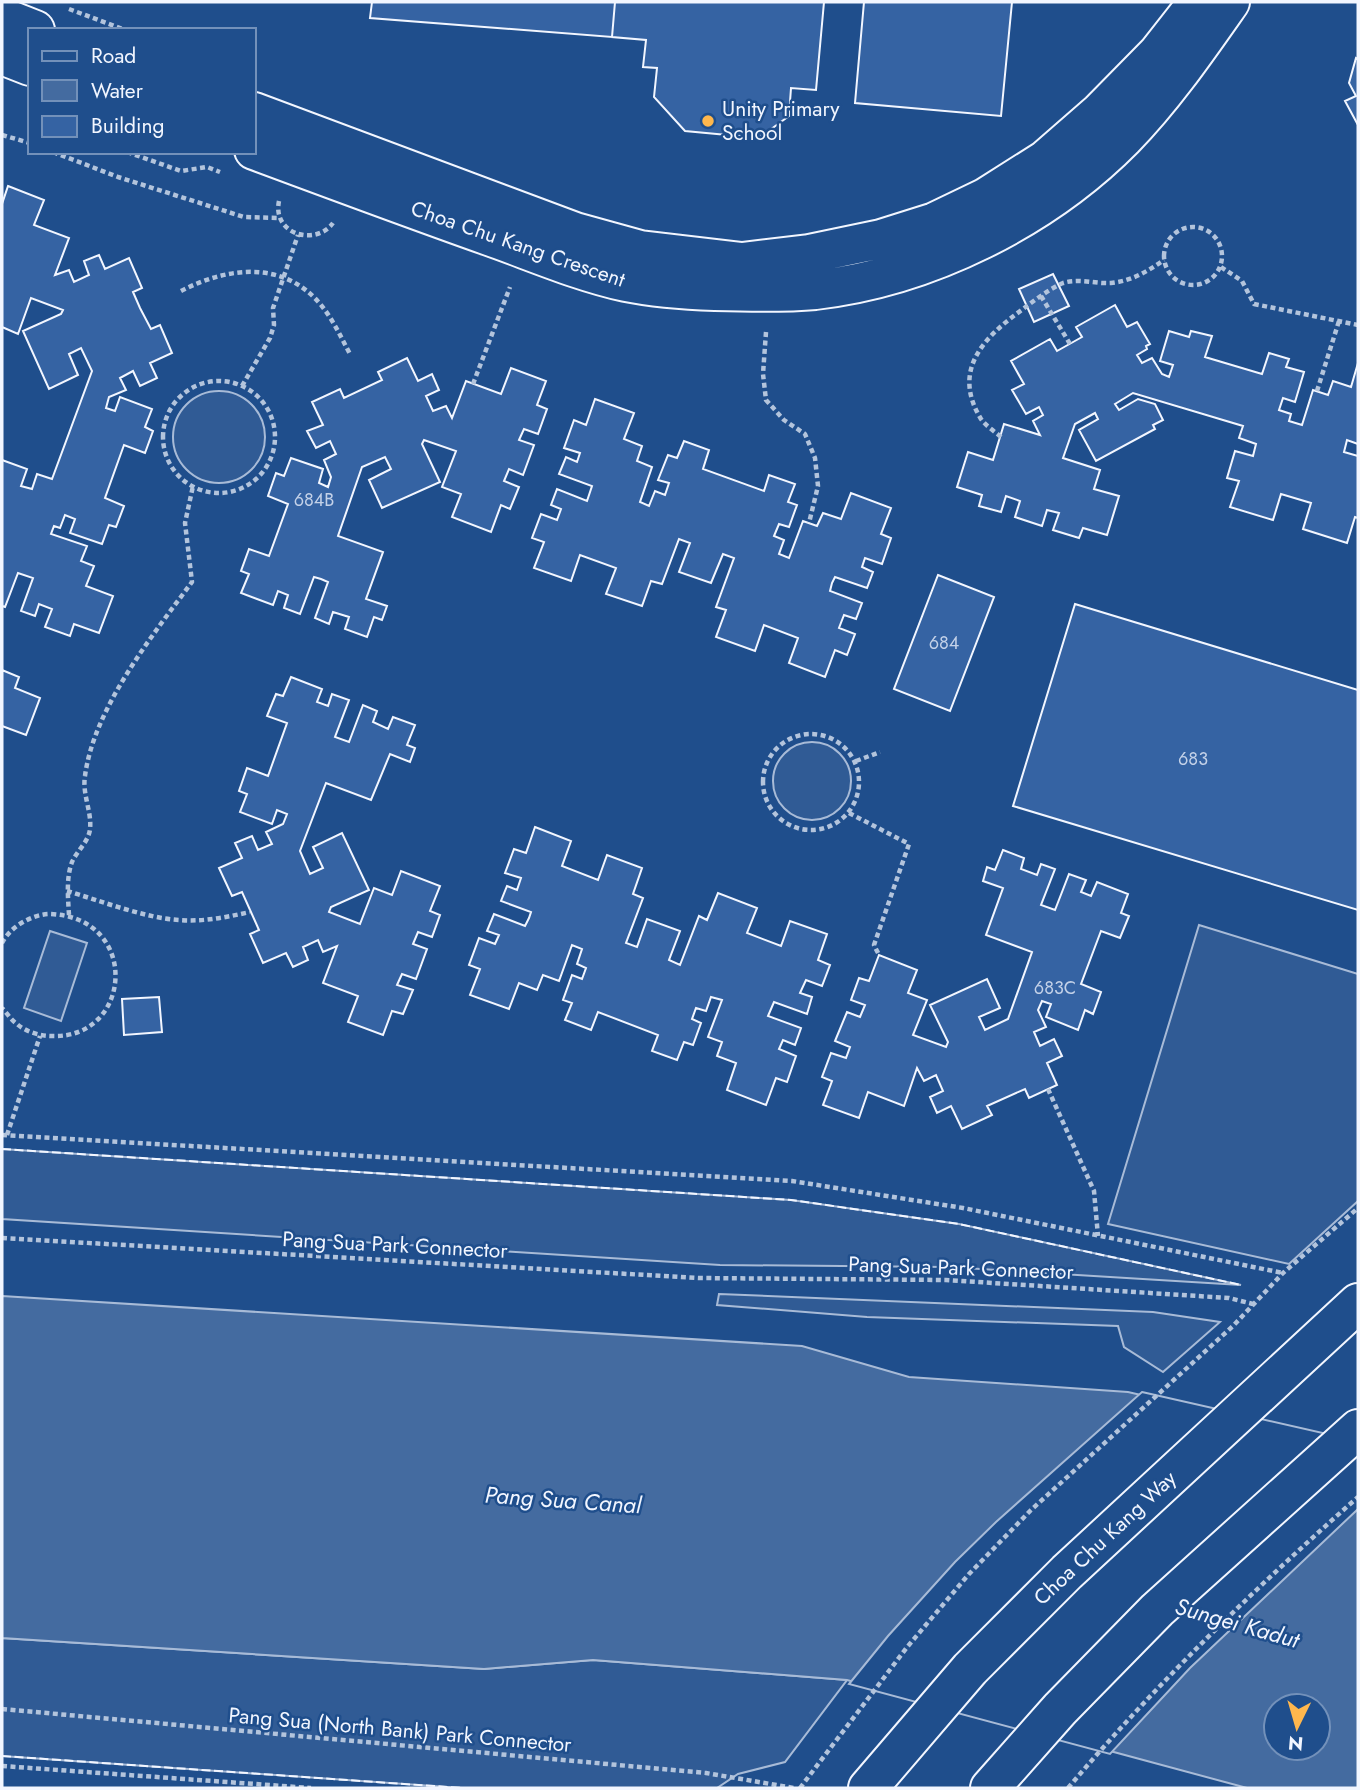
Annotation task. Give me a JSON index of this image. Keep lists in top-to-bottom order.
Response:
{
  "streets": {
    "street": ["Choa Chu Kang Crescent", "Choa Chu Kang Way"],
    "path": ["Pang Sua Park Connector", "Pang Sua (North Bank) Park Connector"]
  },
  "water": ["Pang Sua Canal", "Sungei Kadut"],
  "places": ["Unity Primary School"],
  "house_numbers": [
    "684B",
    "684",
    "683",
    "683C"
  ],
  "legend": ["Road", "Water", "Building"],
  "north": "bottom"
}
